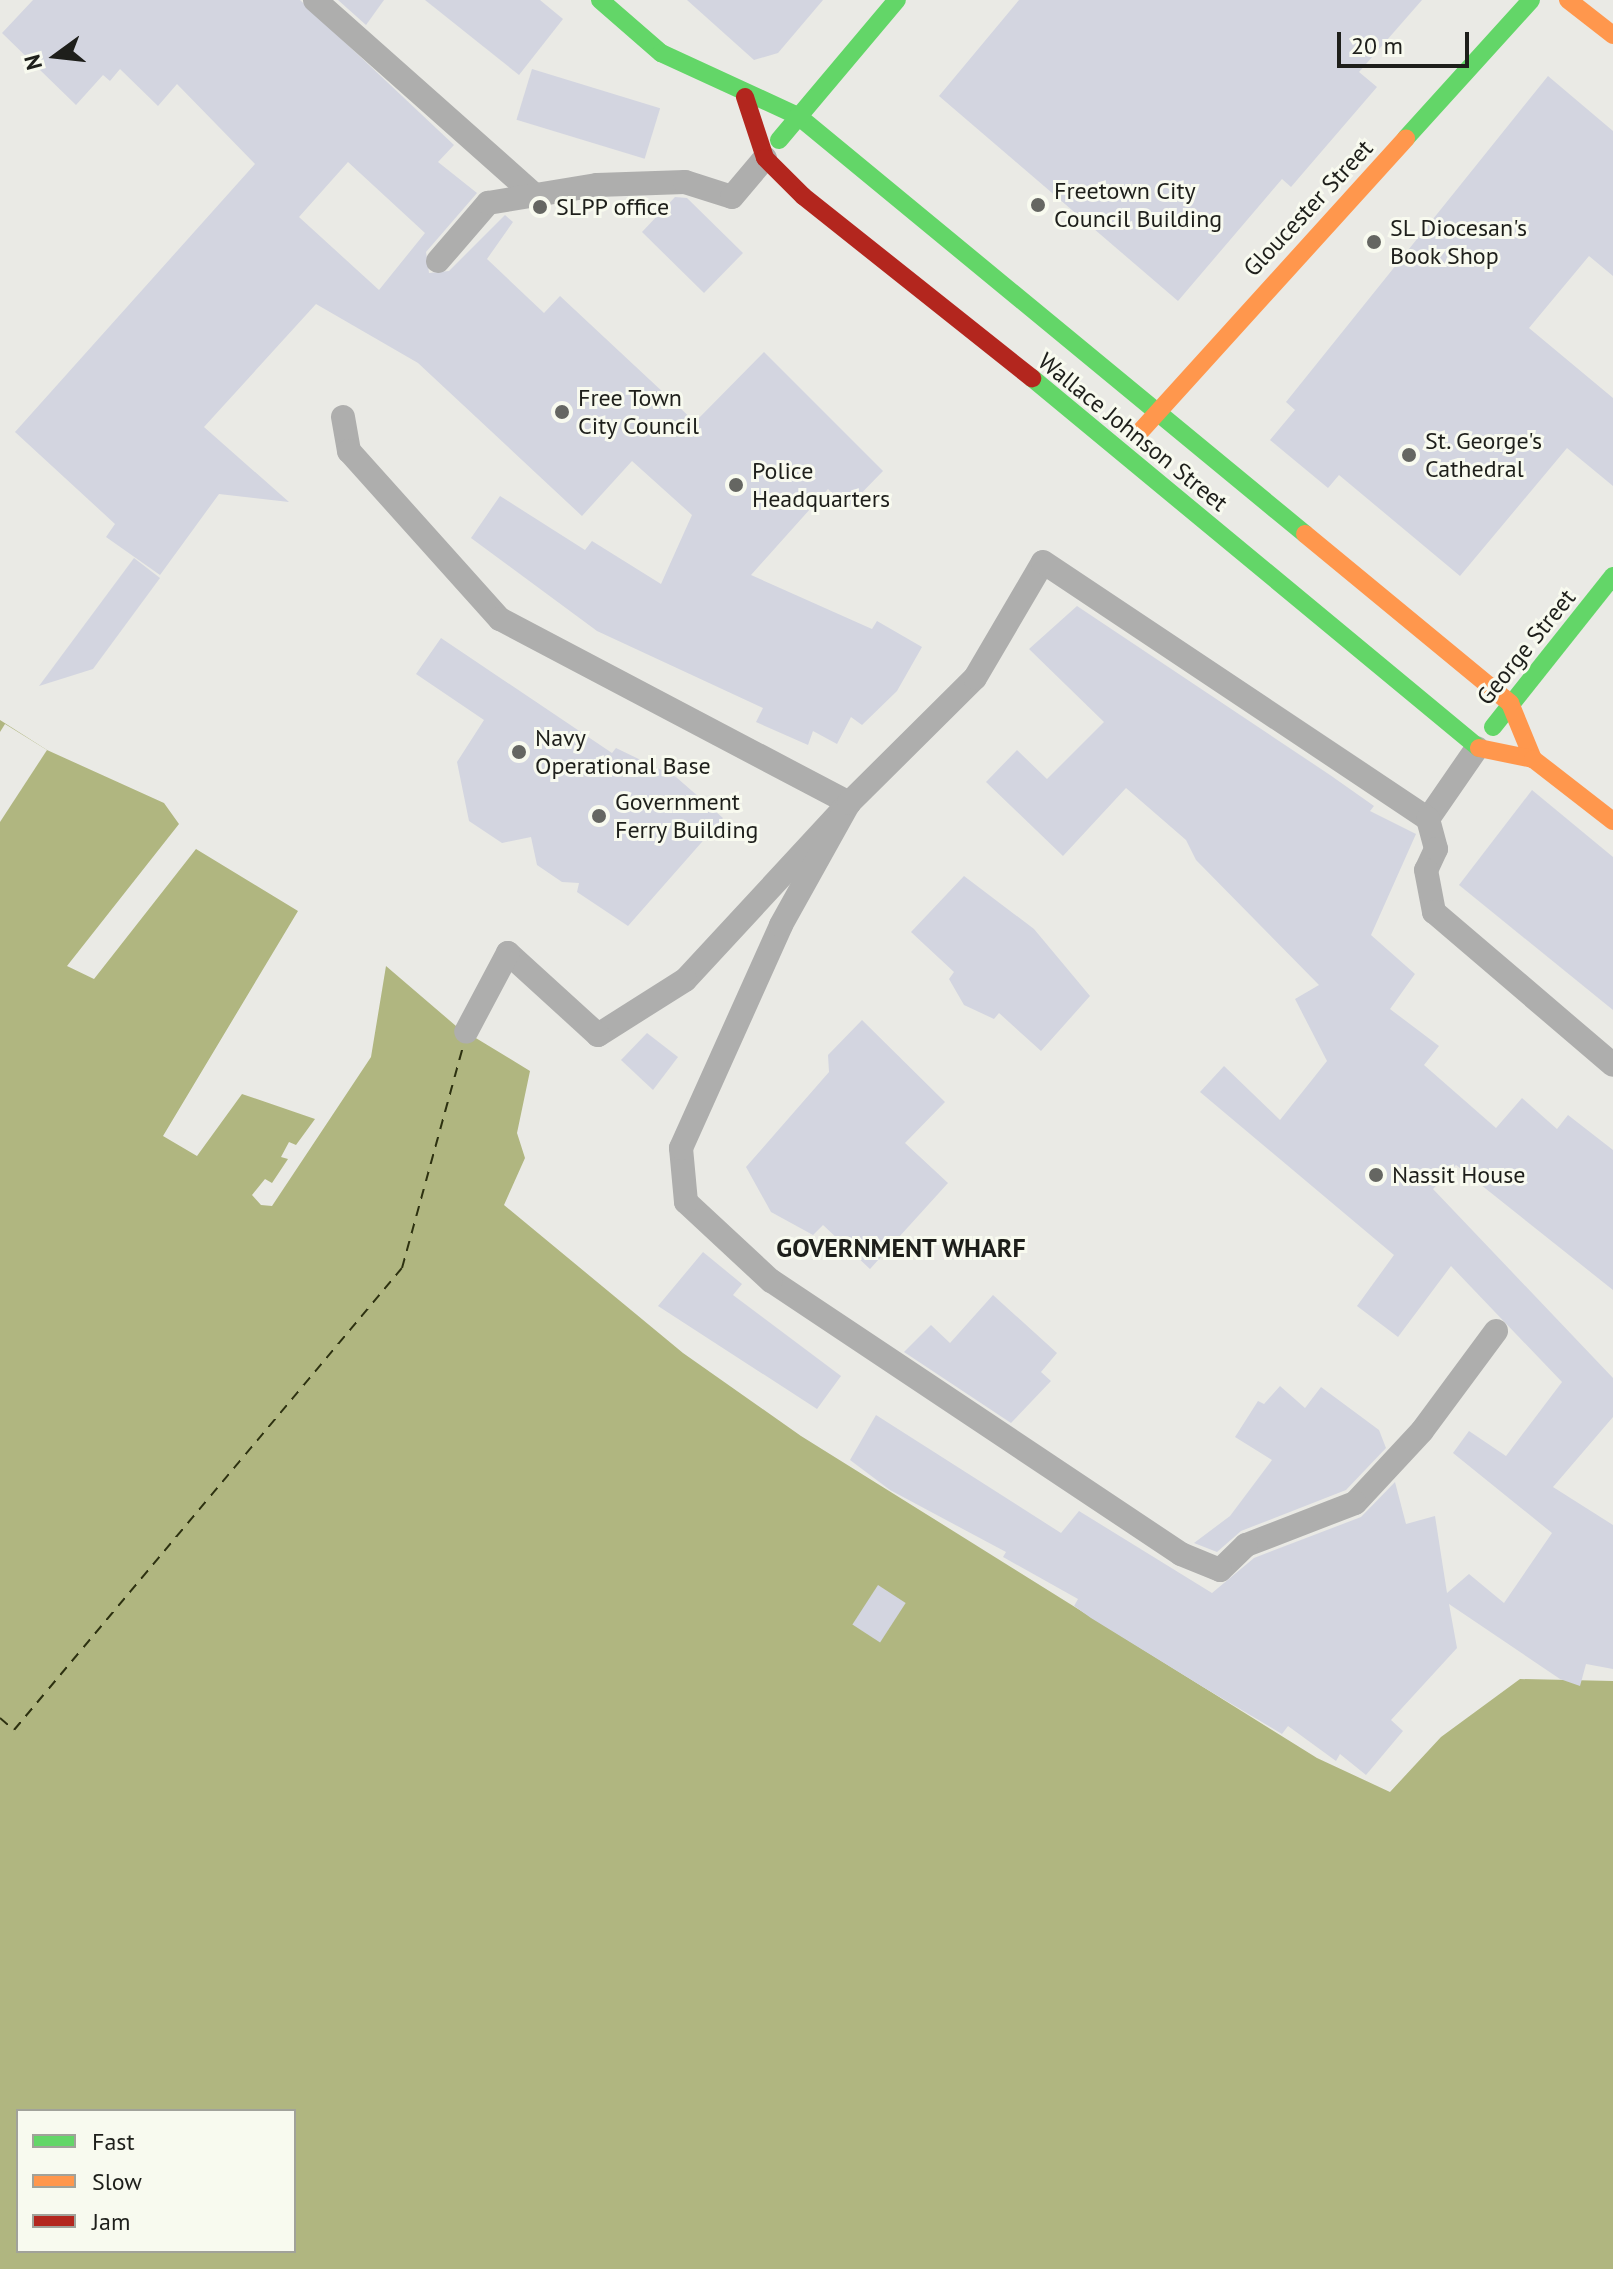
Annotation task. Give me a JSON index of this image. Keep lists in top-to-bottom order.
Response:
{
  "streets": {
    "street": ["Gloucester Street", "Wallace Johnson Street", "George Street"]
  },
  "crossings": [
    ["Gloucester Street", "Wallace Johnson Street"],
    ["Wallace Johnson Street", "George Street"]
  ],
  "districts": ["GOVERNMENT WHARF"],
  "places": [
    "Freetown City Council Building",
    "SLPP office",
    "SL Diocesan's Book Shop",
    "Free Town City Council",
    "St. George's Cathedral",
    "Police Headquarters",
    "Navy Operational Base",
    "Government Ferry Building",
    "Nassit House"
  ],
  "legend": ["Fast", "Slow", "Jam"],
  "scale_bar": "20 m",
  "north": "left"
}
